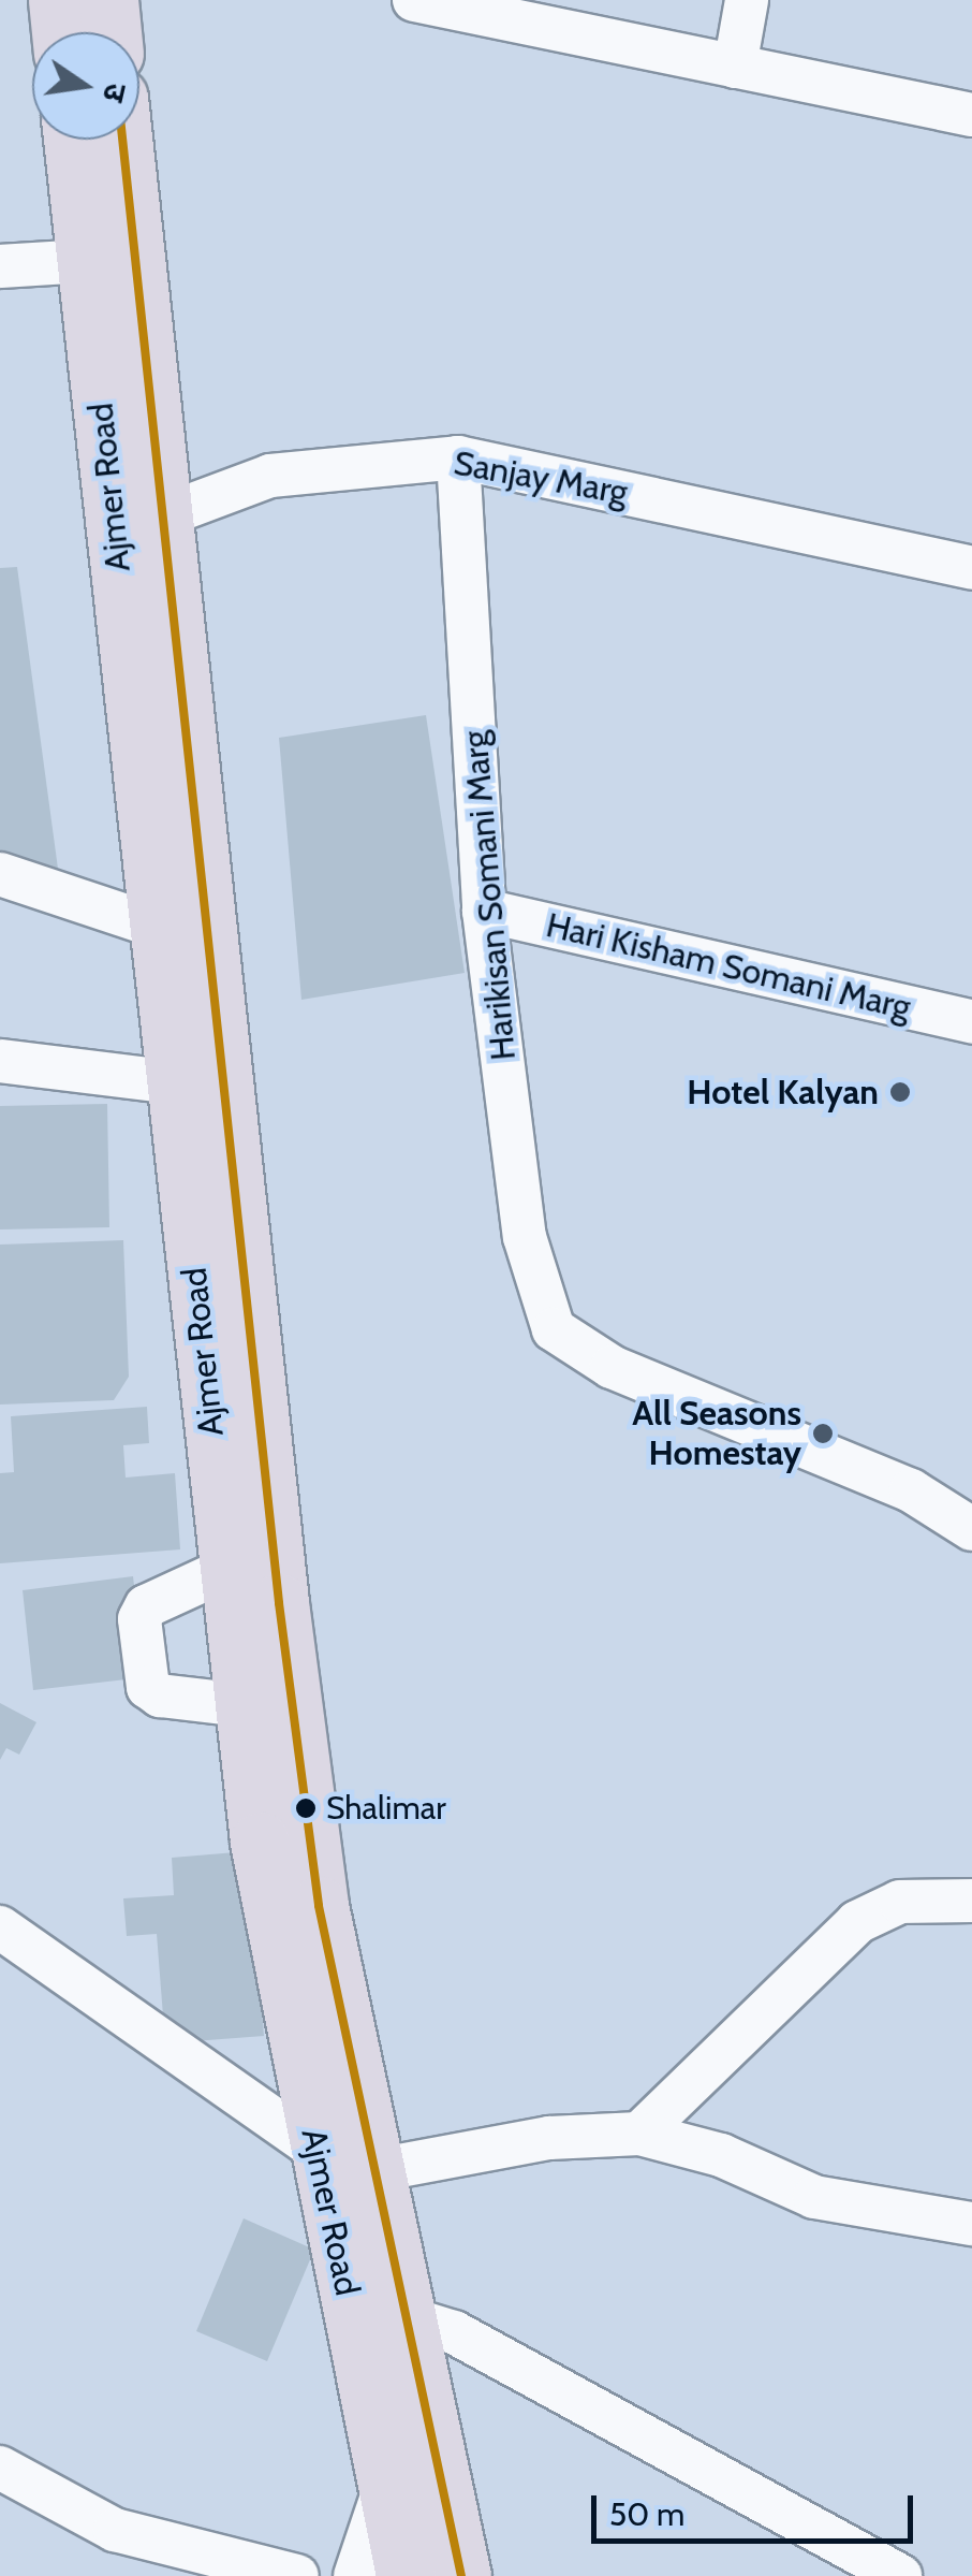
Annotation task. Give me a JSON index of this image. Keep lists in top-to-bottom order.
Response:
{
  "streets": {
    "highway": ["Ajmer Road"],
    "street": ["Sanjay Marg", "Harikisan Somani Marg", "Hari Kisham Somani Marg"]
  },
  "crossings": [
    ["Sanjay Marg", "Ajmer Road"],
    ["Sanjay Marg", "Harikisan Somani Marg"],
    ["Harikisan Somani Marg", "Hari Kisham Somani Marg"]
  ],
  "places": ["Hotel Kalyan", "All Seasons Homestay", "Shalimar"],
  "scale_bar": "50 m",
  "north": "right"
}
